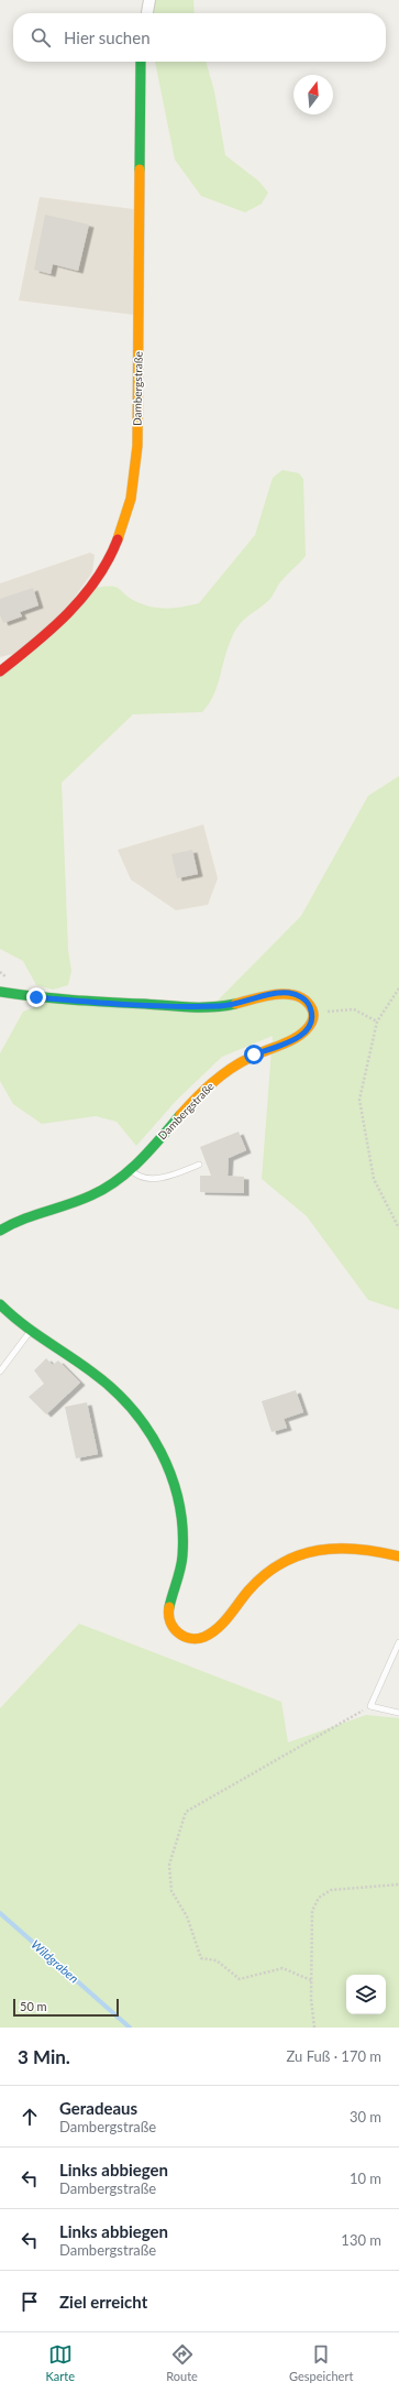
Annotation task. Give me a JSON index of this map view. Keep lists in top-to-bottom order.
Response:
{
  "streets": {
    "street": ["Dambergstraße"]
  },
  "water": ["Wildgraben"],
  "scale_bar": "50 m",
  "north": "top",
  "page": {
    "search": "Hier suchen",
    "scale": "50 m",
    "heading": ["3 Min.", "Zu Fuß · 170 m"],
    "list": [
      ["Geradeaus", "Dambergstraße", "30 m"],
      ["Links abbiegen", "Dambergstraße", "10 m"],
      ["Links abbiegen", "Dambergstraße", "130 m"],
      "Ziel erreicht"
    ],
    "nav": ["Karte", "Route", "Gespeichert"]
  }
}
